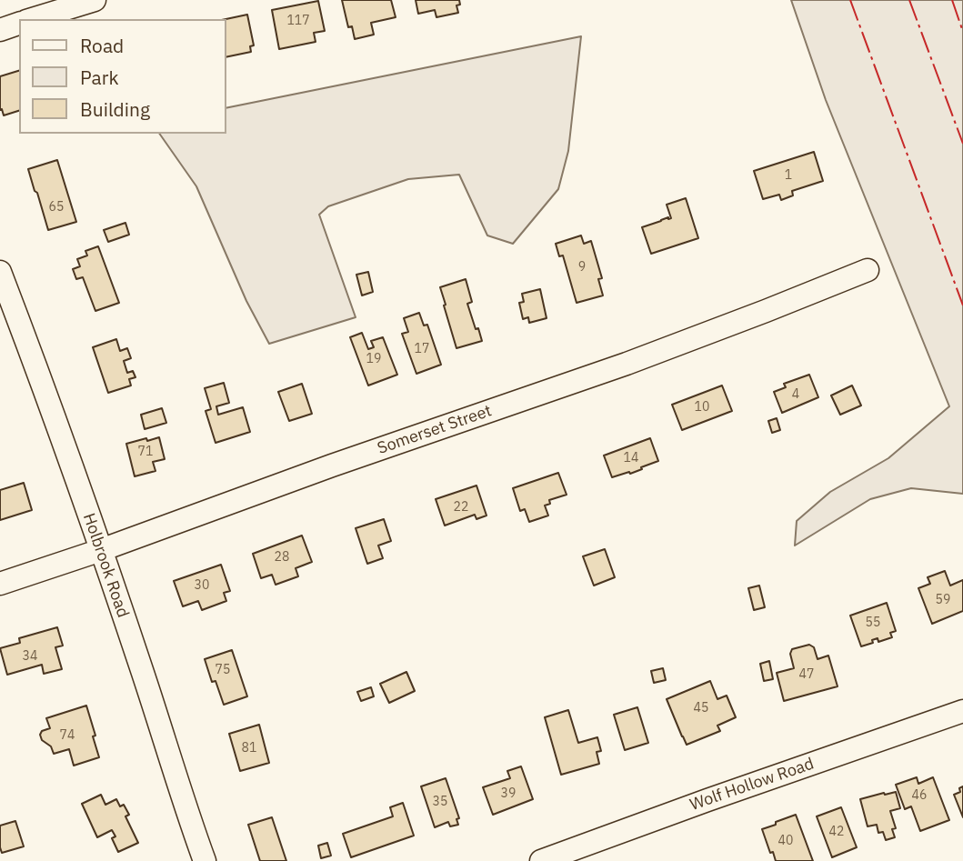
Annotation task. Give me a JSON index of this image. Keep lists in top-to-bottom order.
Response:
{
  "streets": {
    "street": ["Somerset Street", "Holbrook Road", "Wolf Hollow Road"]
  },
  "crossings": [
    ["Somerset Street", "Holbrook Road"]
  ],
  "house_numbers": [
    "117",
    "1",
    "65",
    "9",
    "17",
    "19",
    "4",
    "10",
    "71",
    "14",
    "22",
    "28",
    "30",
    "59",
    "55",
    "34",
    "75",
    "47",
    "45",
    "74",
    "81",
    "39",
    "46",
    "35",
    "42",
    "40"
  ],
  "legend": ["Road", "Park", "Building"]
}
